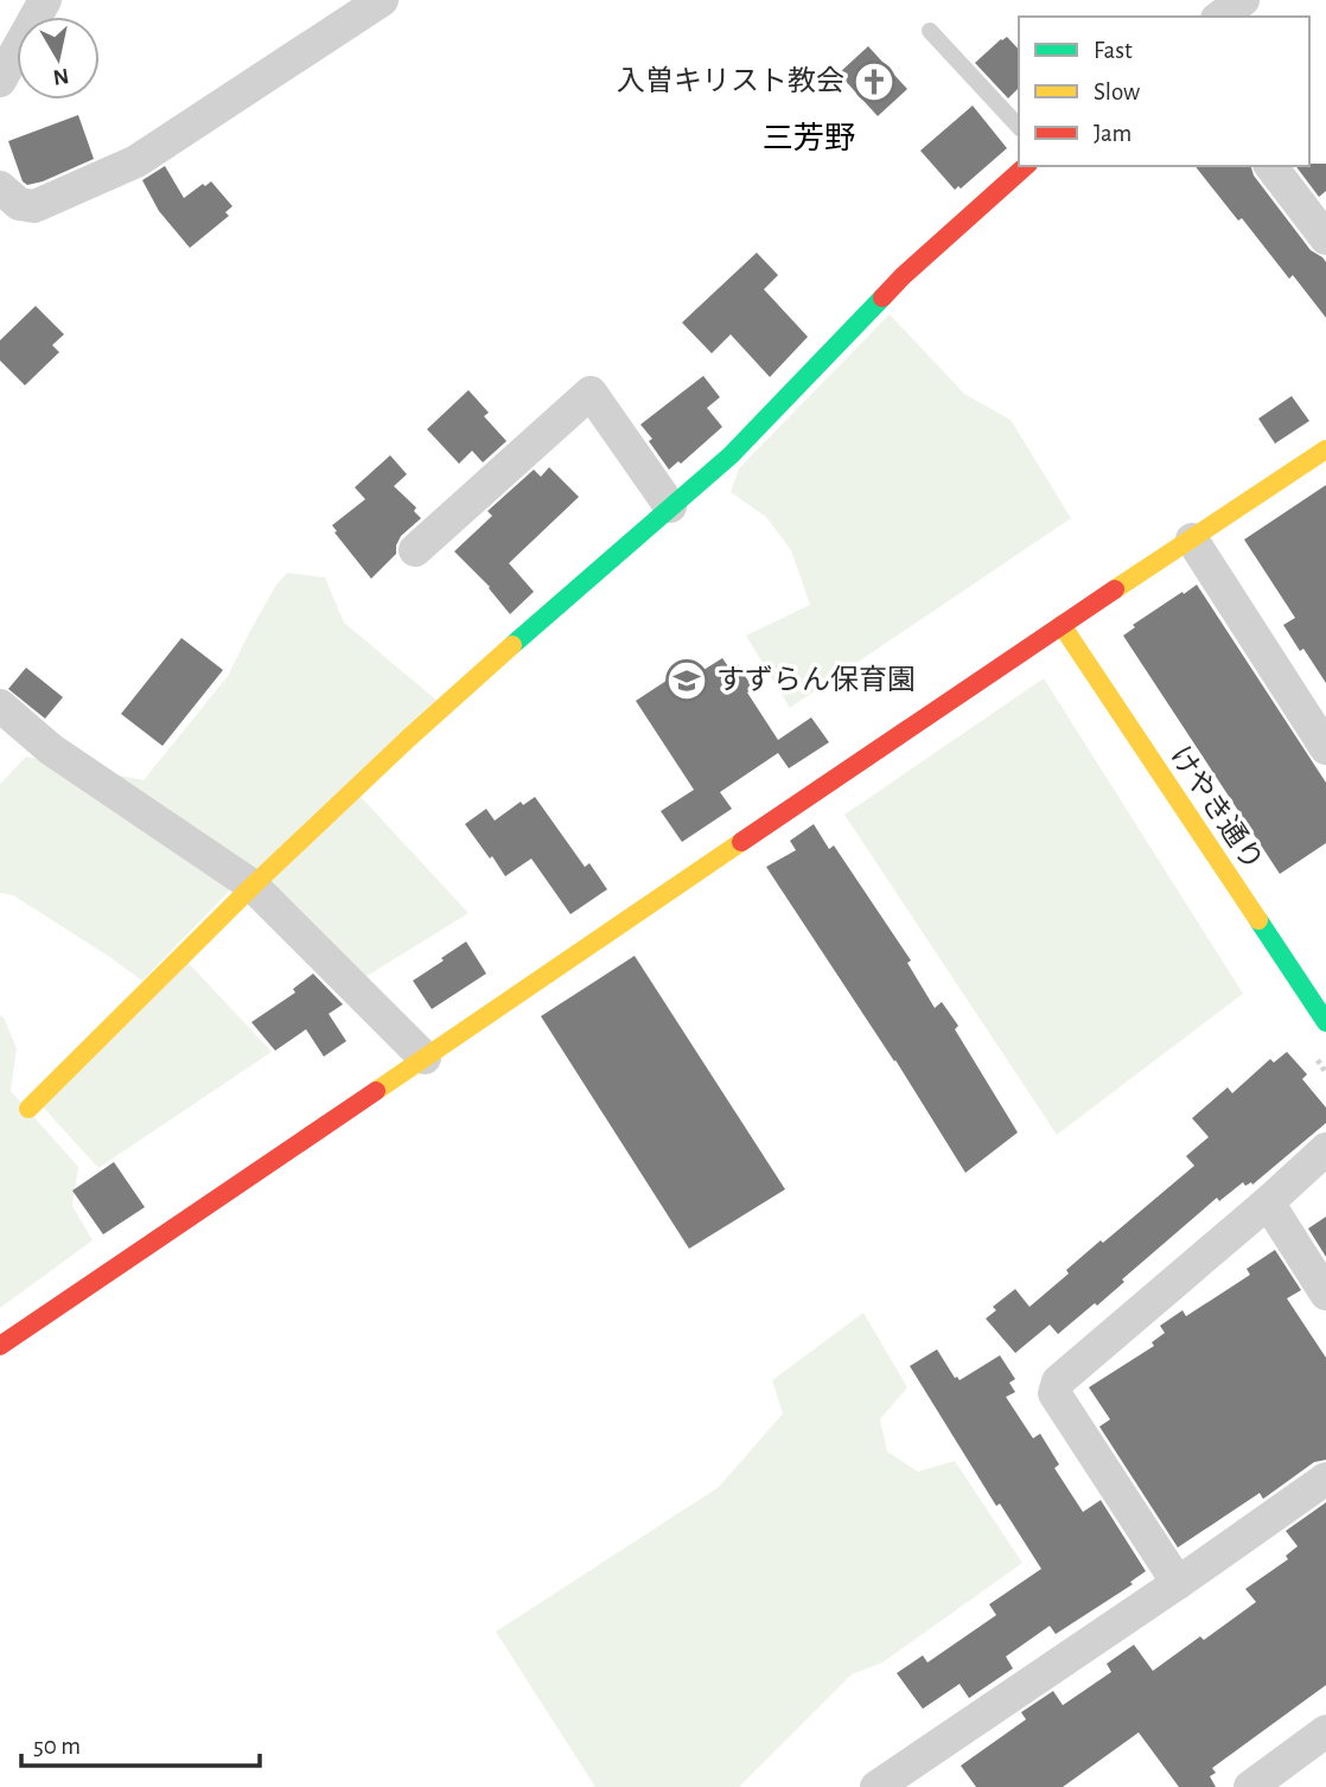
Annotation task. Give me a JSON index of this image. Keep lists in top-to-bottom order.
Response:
{
  "streets": {
    "street": ["けやき通り"]
  },
  "districts": ["三芳野"],
  "places": {
    "church": ["入曽キリスト教会"],
    "school or university": ["すずらん保育園"]
  },
  "legend": ["Fast", "Slow", "Jam"],
  "scale_bar": "50 m",
  "north": "bottom"
}
